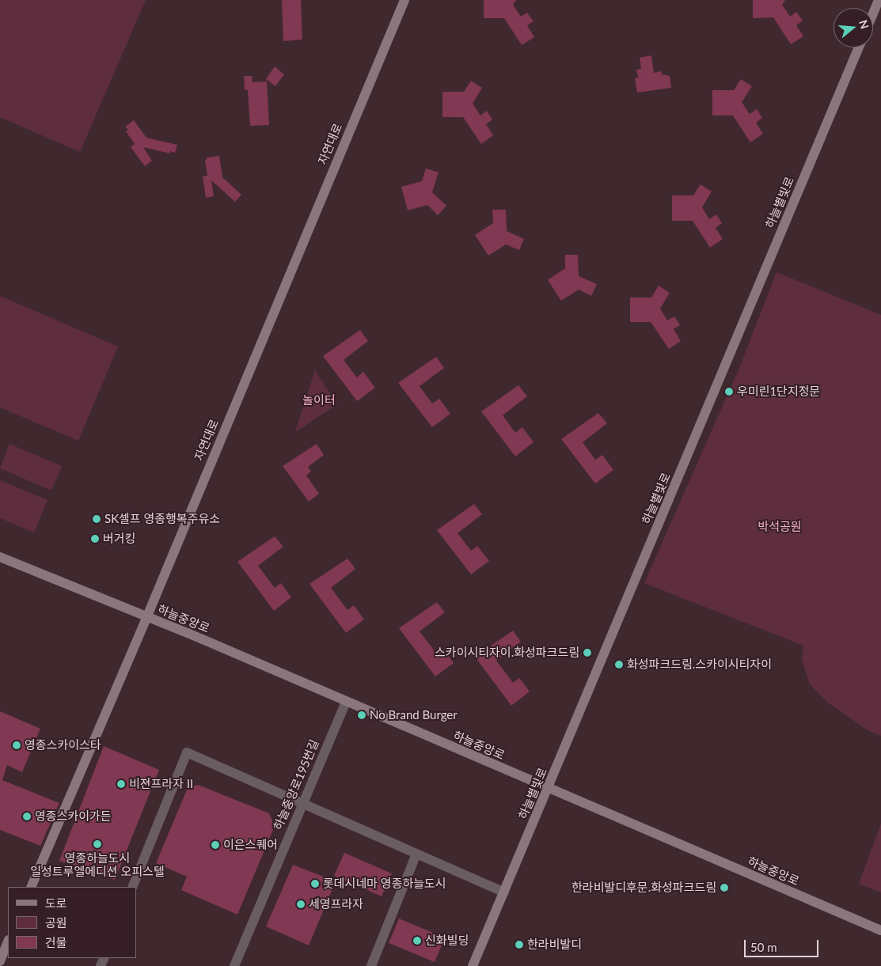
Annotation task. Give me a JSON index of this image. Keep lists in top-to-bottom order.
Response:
{
  "streets": {
    "street": [
      "자연대로",
      "하늘별빛로",
      "하늘중앙로",
      "하늘중앙로195번길"
    ]
  },
  "crossings": [
    ["자연대로", "하늘중앙로"],
    ["하늘별빛로", "하늘중앙로"],
    ["하늘중앙로", "하늘중앙로195번길"]
  ],
  "parks": ["놀이터", "박석공원"],
  "places": [
    "우미린1단지정문",
    "SK셀프 영종행복주유소",
    "버거킹",
    "스카이시티자이.화성파크드림",
    "화성파크드림.스카이시티자이",
    "No Brand Burger",
    "영종스카이스타",
    "비젼프라자 II",
    "영종스카이가든",
    "영종하늘도시 일성트루엘에디션 오피스텔",
    "이은스퀘어",
    "롯데시네마 영종하늘도시",
    "한라비발디후문.화성파크드림",
    "세영프라자",
    "신화빌딩",
    "한라비발디"
  ],
  "legend": ["도로", "공원", "건물"],
  "scale_bar": "50 m",
  "north": "right"
}
